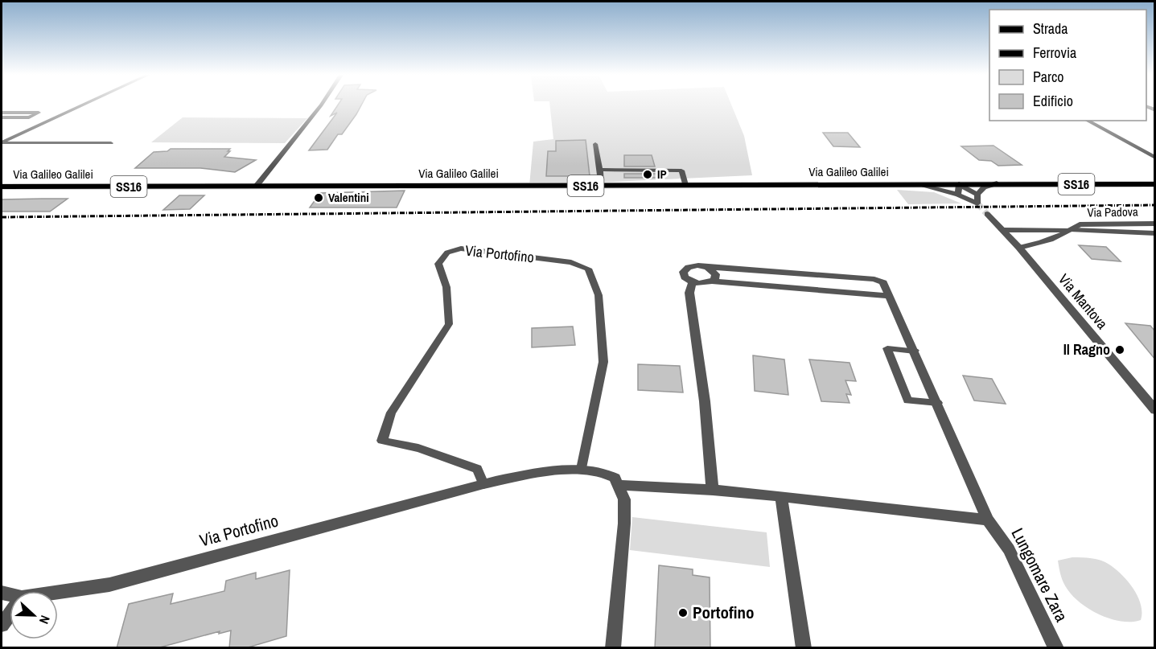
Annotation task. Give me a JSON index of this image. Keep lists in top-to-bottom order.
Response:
{
  "streets": {
    "main road": ["Via Galileo Galilei", "SS16"],
    "street": [
      "Via Padova",
      "Via Portofino",
      "Via Mantova",
      "Lungomare Zara"
    ]
  },
  "crossings": [
    ["Via Galileo Galilei", "SS16"],
    ["Via Padova", "Via Mantova"]
  ],
  "places": [
    "IP",
    "Valentini",
    "Il Ragno",
    "Portofino"
  ],
  "legend": [
    "Strada",
    "Ferrovia",
    "Parco",
    "Edificio"
  ],
  "north": "right"
}
